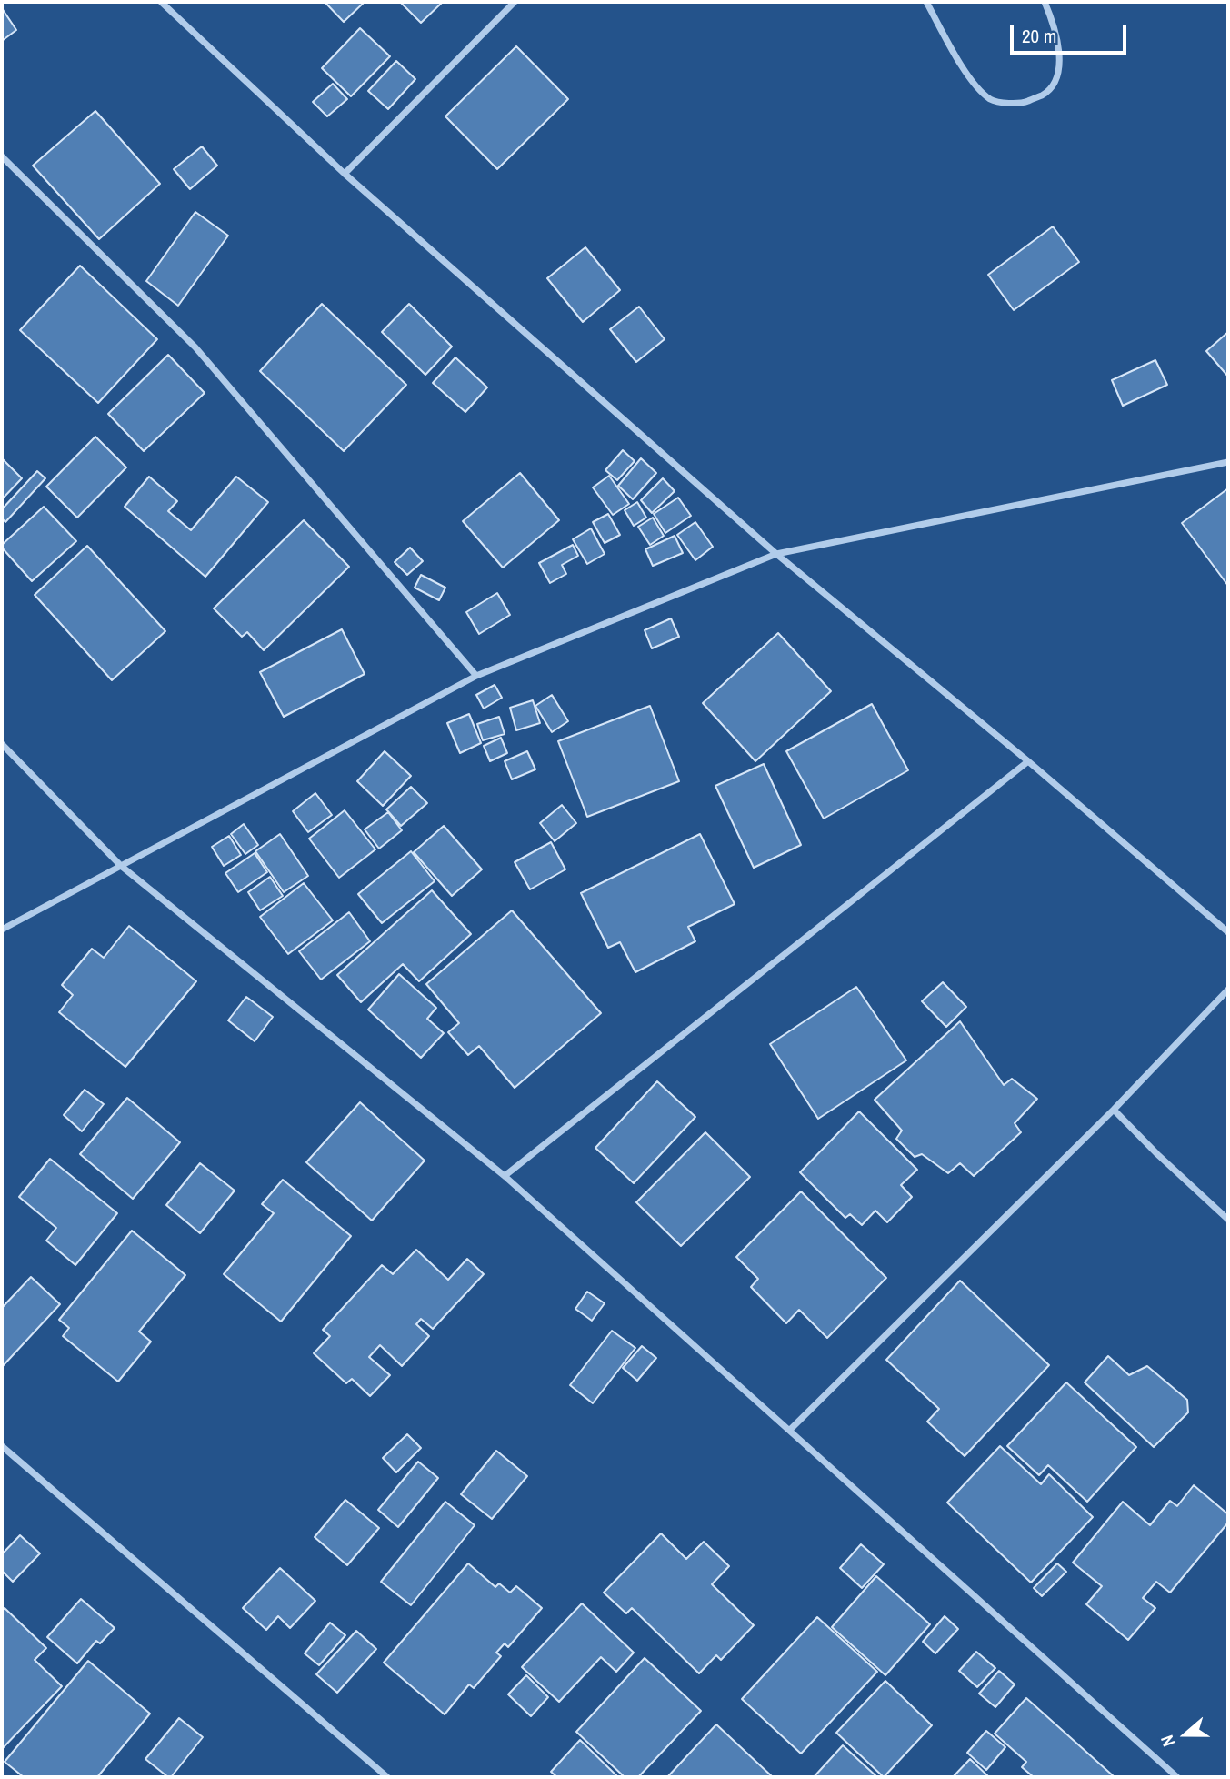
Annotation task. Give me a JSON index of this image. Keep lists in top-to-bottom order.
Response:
{
  "scale_bar": "20 m",
  "north": "left"
}
